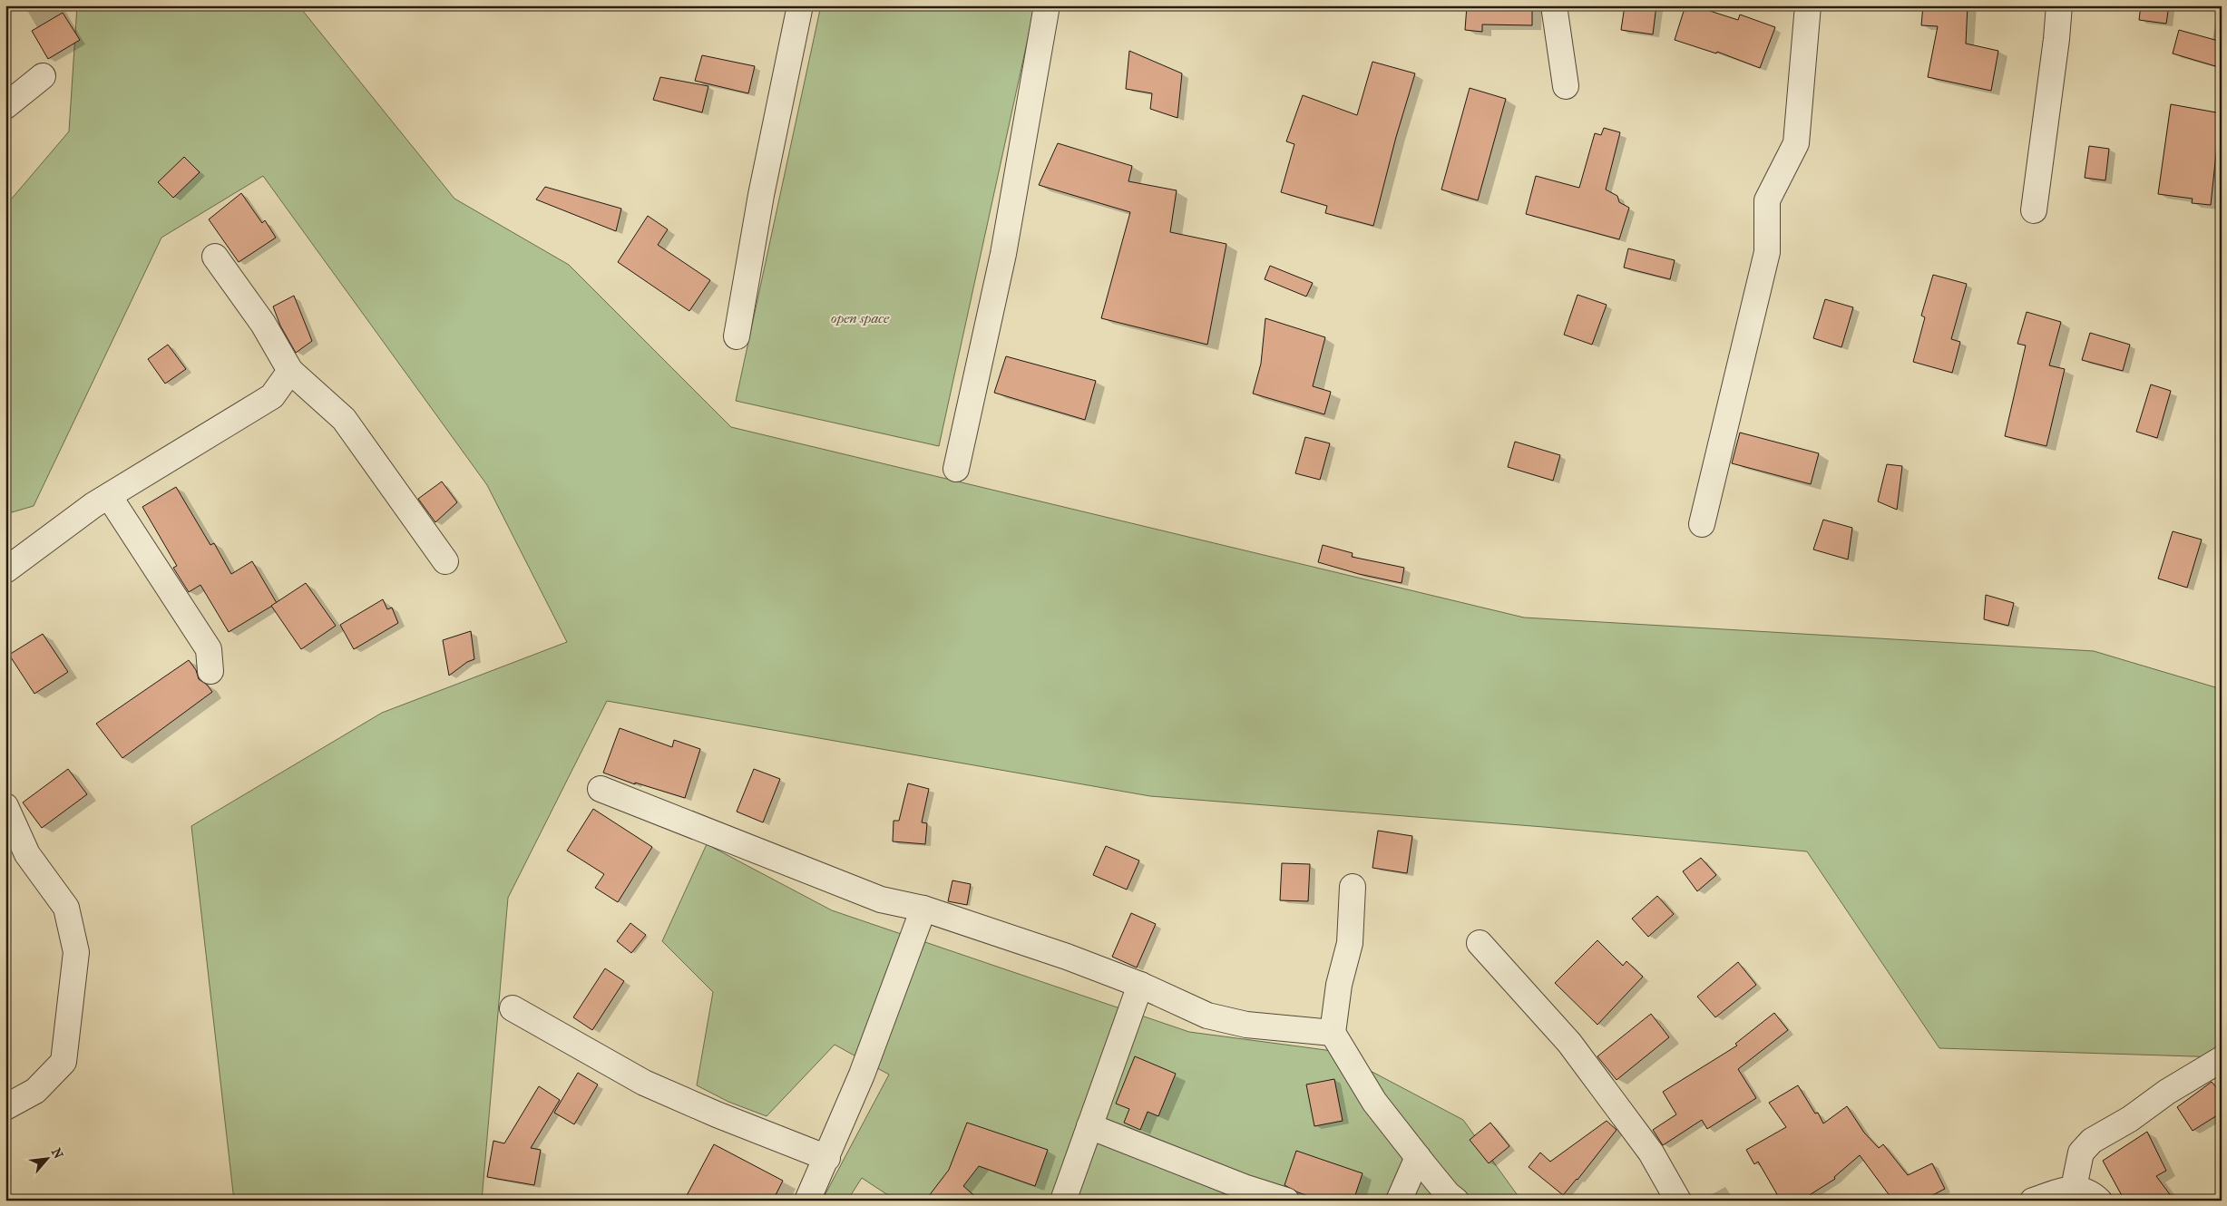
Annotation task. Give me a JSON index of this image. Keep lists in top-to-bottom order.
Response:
{
  "parks": ["open space"],
  "north": "top right"
}
